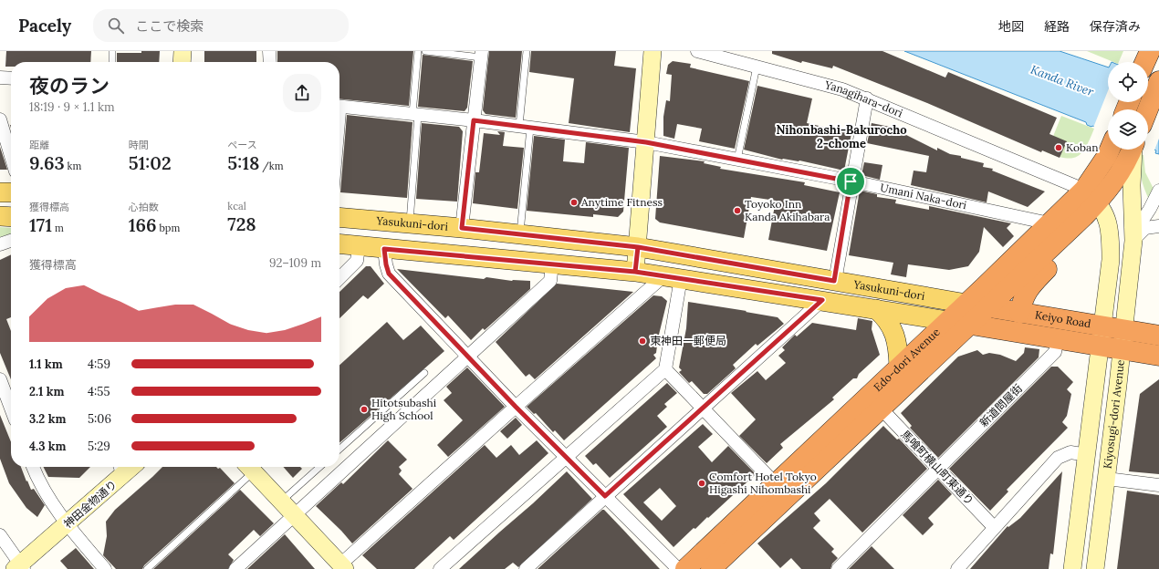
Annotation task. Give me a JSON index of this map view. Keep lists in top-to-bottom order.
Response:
{
  "streets": {
    "highway": ["Yasukuni-dori", "Keiyo Road", "Edo-dori Avenue"],
    "street": [
      "Yanagihara-dori",
      "Umani Naka-dori",
      "新道問屋街",
      "Kiyosugi-dori Avenue",
      "馬喰町横山町東通り",
      "神田金物通り"
    ]
  },
  "crossings": [
    ["Yanagihara-dori", "Edo-dori Avenue"],
    ["Yanagihara-dori", "Kiyosugi-dori Avenue"],
    ["Umani Naka-dori", "Edo-dori Avenue"],
    ["Yasukuni-dori", "Keiyo Road"],
    ["Yasukuni-dori", "Edo-dori Avenue"],
    ["Keiyo Road", "Edo-dori Avenue"],
    ["Keiyo Road", "新道問屋街"],
    ["Keiyo Road", "Kiyosugi-dori Avenue"],
    ["Edo-dori Avenue", "Kiyosugi-dori Avenue"],
    ["Edo-dori Avenue", "馬喰町横山町東通り"],
    ["新道問屋街", "馬喰町横山町東通り"]
  ],
  "districts": ["Nihonbashi-Bakurocho 2-chome"],
  "water": ["Kanda River"],
  "places": [
    "Koban",
    "Anytime Fitness",
    "Toyoko Inn Kanda Akihabara",
    "東神田一郵便局",
    "Hitotsubashi High School",
    "Comfort Hotel Tokyo Higashi Nihombashi"
  ],
  "page": {
    "header": "Pacely",
    "search": "ここで検索",
    "nav": ["地図", "経路", "保存済み"],
    "heading": ["夜のラン", "18:19 · 9 × 1.1 km"],
    "stats": [
      ["距離", "9.63 km"],
      ["時間", "51:02"],
      ["ペース", "5:18 /km"],
      ["獲得標高", "171 m"],
      ["心拍数", "166 bpm"],
      ["kcal", "728"]
    ],
    "chart": ["獲得標高", "92–109 m"],
    "list": [
      {
        "name": "1.1 km",
        "note": "4:59"
      },
      {
        "name": "2.1 km",
        "note": "4:55"
      },
      {
        "name": "3.2 km",
        "note": "5:06"
      },
      {
        "name": "4.3 km",
        "note": "5:29"
      }
    ]
  }
}
